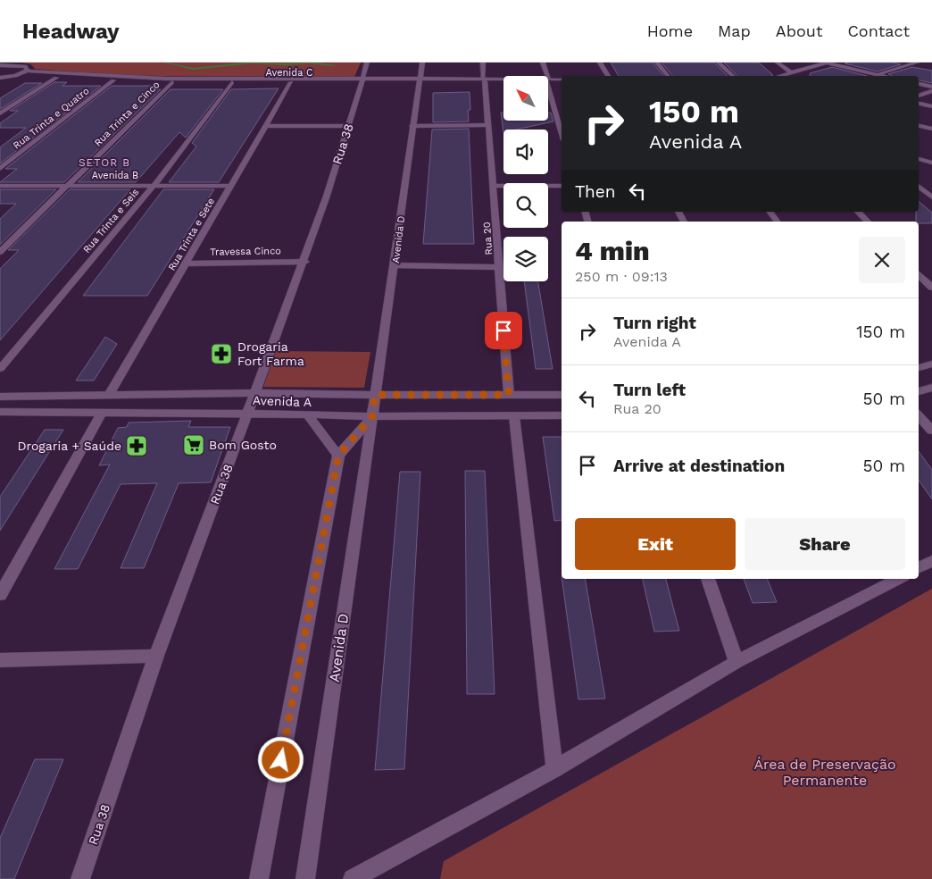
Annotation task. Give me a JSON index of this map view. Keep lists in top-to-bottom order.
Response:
{
  "streets": {
    "street": [
      "Avenida C",
      "Rua Trinta e Cinco",
      "Rua Trinta e Quatro",
      "Rua 38",
      "Avenida B",
      "Rua Trinta e Seis",
      "Rua Trinta e Sete",
      "Rua 20",
      "Avenida D",
      "Travessa Cinco",
      "Avenida A"
    ]
  },
  "crossings": [
    ["Avenida C", "Rua Trinta e Cinco"],
    ["Avenida C", "Rua Trinta e Quatro"],
    ["Avenida C", "Rua 38"],
    ["Avenida C", "Rua Trinta e Seis"],
    ["Avenida C", "Rua Trinta e Sete"],
    ["Avenida C", "Rua 20"],
    ["Avenida C", "Avenida D"],
    ["Rua Trinta e Cinco", "Avenida B"],
    ["Rua 38", "Travessa Cinco"],
    ["Rua 38", "Avenida A"],
    ["Avenida B", "Rua Trinta e Seis"],
    ["Avenida B", "Rua Trinta e Sete"],
    ["Rua Trinta e Sete", "Travessa Cinco"],
    ["Rua Trinta e Sete", "Avenida A"],
    ["Rua 20", "Avenida A"],
    ["Avenida D", "Avenida A"]
  ],
  "districts": ["SETOR B"],
  "parks": ["Área de Preservação Permanente"],
  "places": {
    "pharmacy": ["Drogaria Fort Farma", "Drogaria + Saúde"],
    "supermarket": ["Bom Gosto"]
  },
  "north": "top left",
  "page": {
    "header": "Headway",
    "nav": [
      "Home",
      "Map",
      "About",
      "Contact"
    ],
    "turn": ["150 m", "Avenida A"],
    "then": "Then",
    "heading": ["4 min", "250 m · 09:13"],
    "list": [
      {
        "name": "Turn right",
        "note": "Avenida A",
        "value": "150 m"
      },
      {
        "name": "Turn left",
        "note": "Rua 20",
        "value": "50 m"
      },
      {
        "name": "Arrive at destination",
        "value": "50 m"
      }
    ],
    "buttons": ["Exit", "Share"]
  }
}
